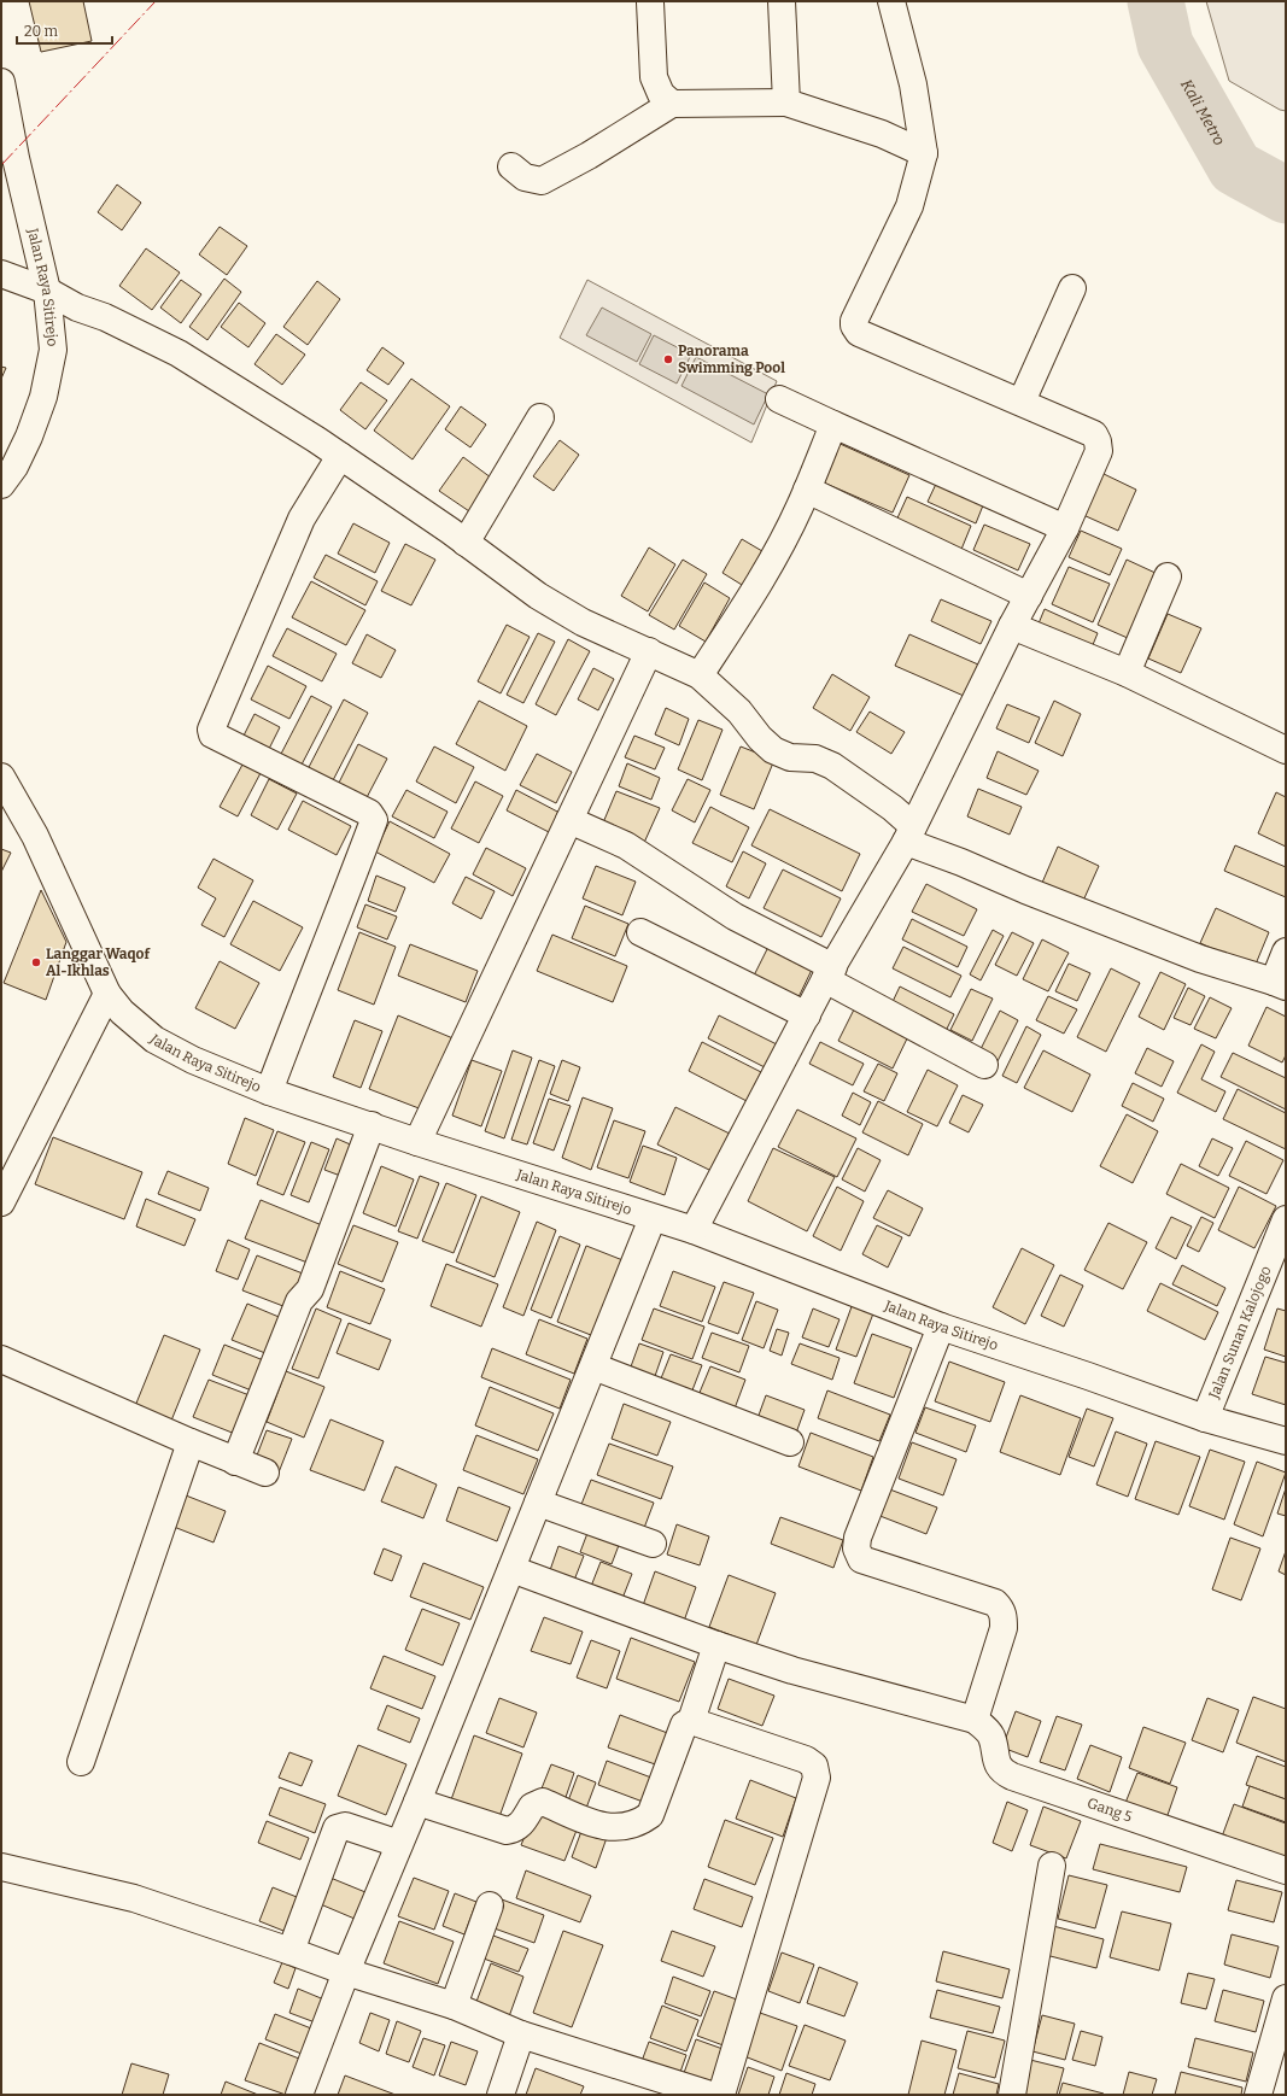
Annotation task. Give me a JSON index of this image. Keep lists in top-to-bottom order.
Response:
{
  "streets": {
    "street": ["Jalan Raya Sitirejo", "Jalan Sunan Kalojogo", "Gang 5"]
  },
  "crossings": [
    ["Jalan Raya Sitirejo", "Jalan Sunan Kalojogo"]
  ],
  "water": ["Kali Metro"],
  "places": ["Panorama Swimming Pool", "Langgar Waqof Al-Ikhlas"],
  "scale_bar": "20 m"
}
